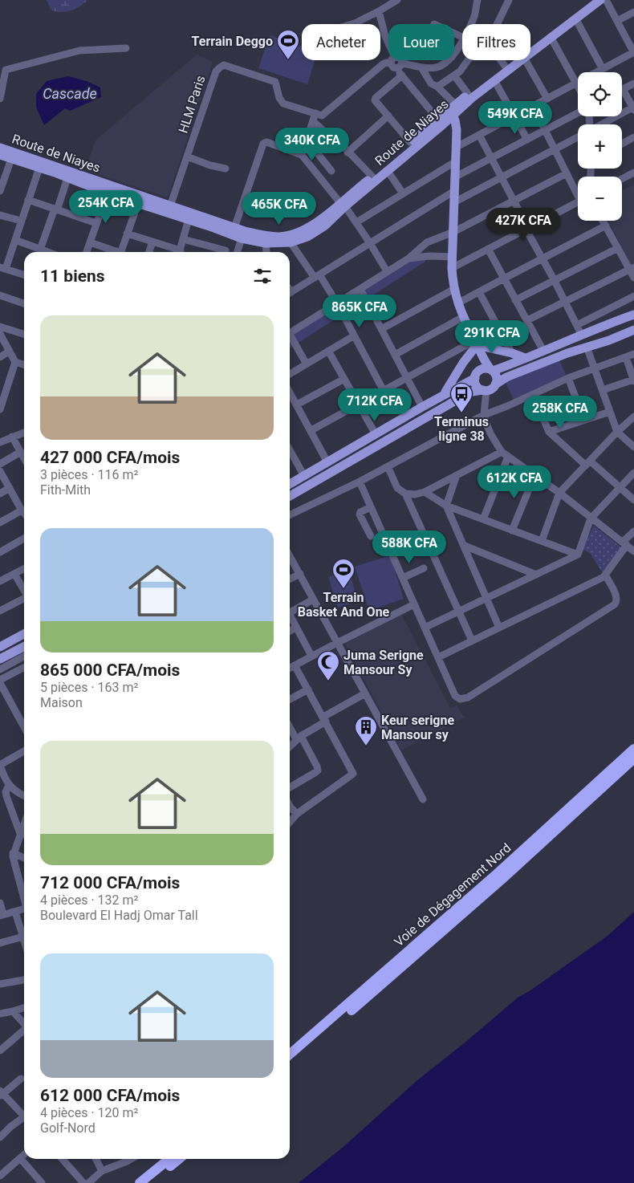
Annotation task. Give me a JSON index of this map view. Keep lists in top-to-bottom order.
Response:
{
  "streets": {
    "highway": ["Voie de Dégagement Nord"],
    "main road": ["Route de Niayes"],
    "street": ["HLM Paris"]
  },
  "crossings": [
    ["HLM Paris", "Route de Niayes"]
  ],
  "water": ["Cascade"],
  "places": {
    "sports": ["Terrain Deggo", "Terrain Basket And One"],
    "bus stop": ["Terminus ligne 38"],
    "mosque": ["Juma Serigne Mansour Sy"],
    "building": ["Keur serigne Mansour sy"]
  },
  "page": {
    "chip": ["Acheter", "Louer", "Filtres"],
    "map_buttons": ["+", "−"],
    "price": [
      "549K CFA",
      "340K CFA",
      "254K CFA",
      "465K CFA",
      "427K CFA",
      "865K CFA",
      "291K CFA",
      "712K CFA",
      "258K CFA",
      "612K CFA",
      "588K CFA"
    ],
    "heading": "11 biens",
    "list": [
      {
        "name": "427 000 CFA/mois",
        "note": "3 pièces · 116 m² · Fith-Mith"
      },
      {
        "name": "865 000 CFA/mois",
        "note": "5 pièces · 163 m² · Maison"
      },
      {
        "name": "712 000 CFA/mois",
        "note": "4 pièces · 132 m² · Boulevard El Hadj Omar Tall"
      },
      {
        "name": "612 000 CFA/mois",
        "note": "4 pièces · 120 m² · Golf-Nord"
      }
    ]
  }
}
